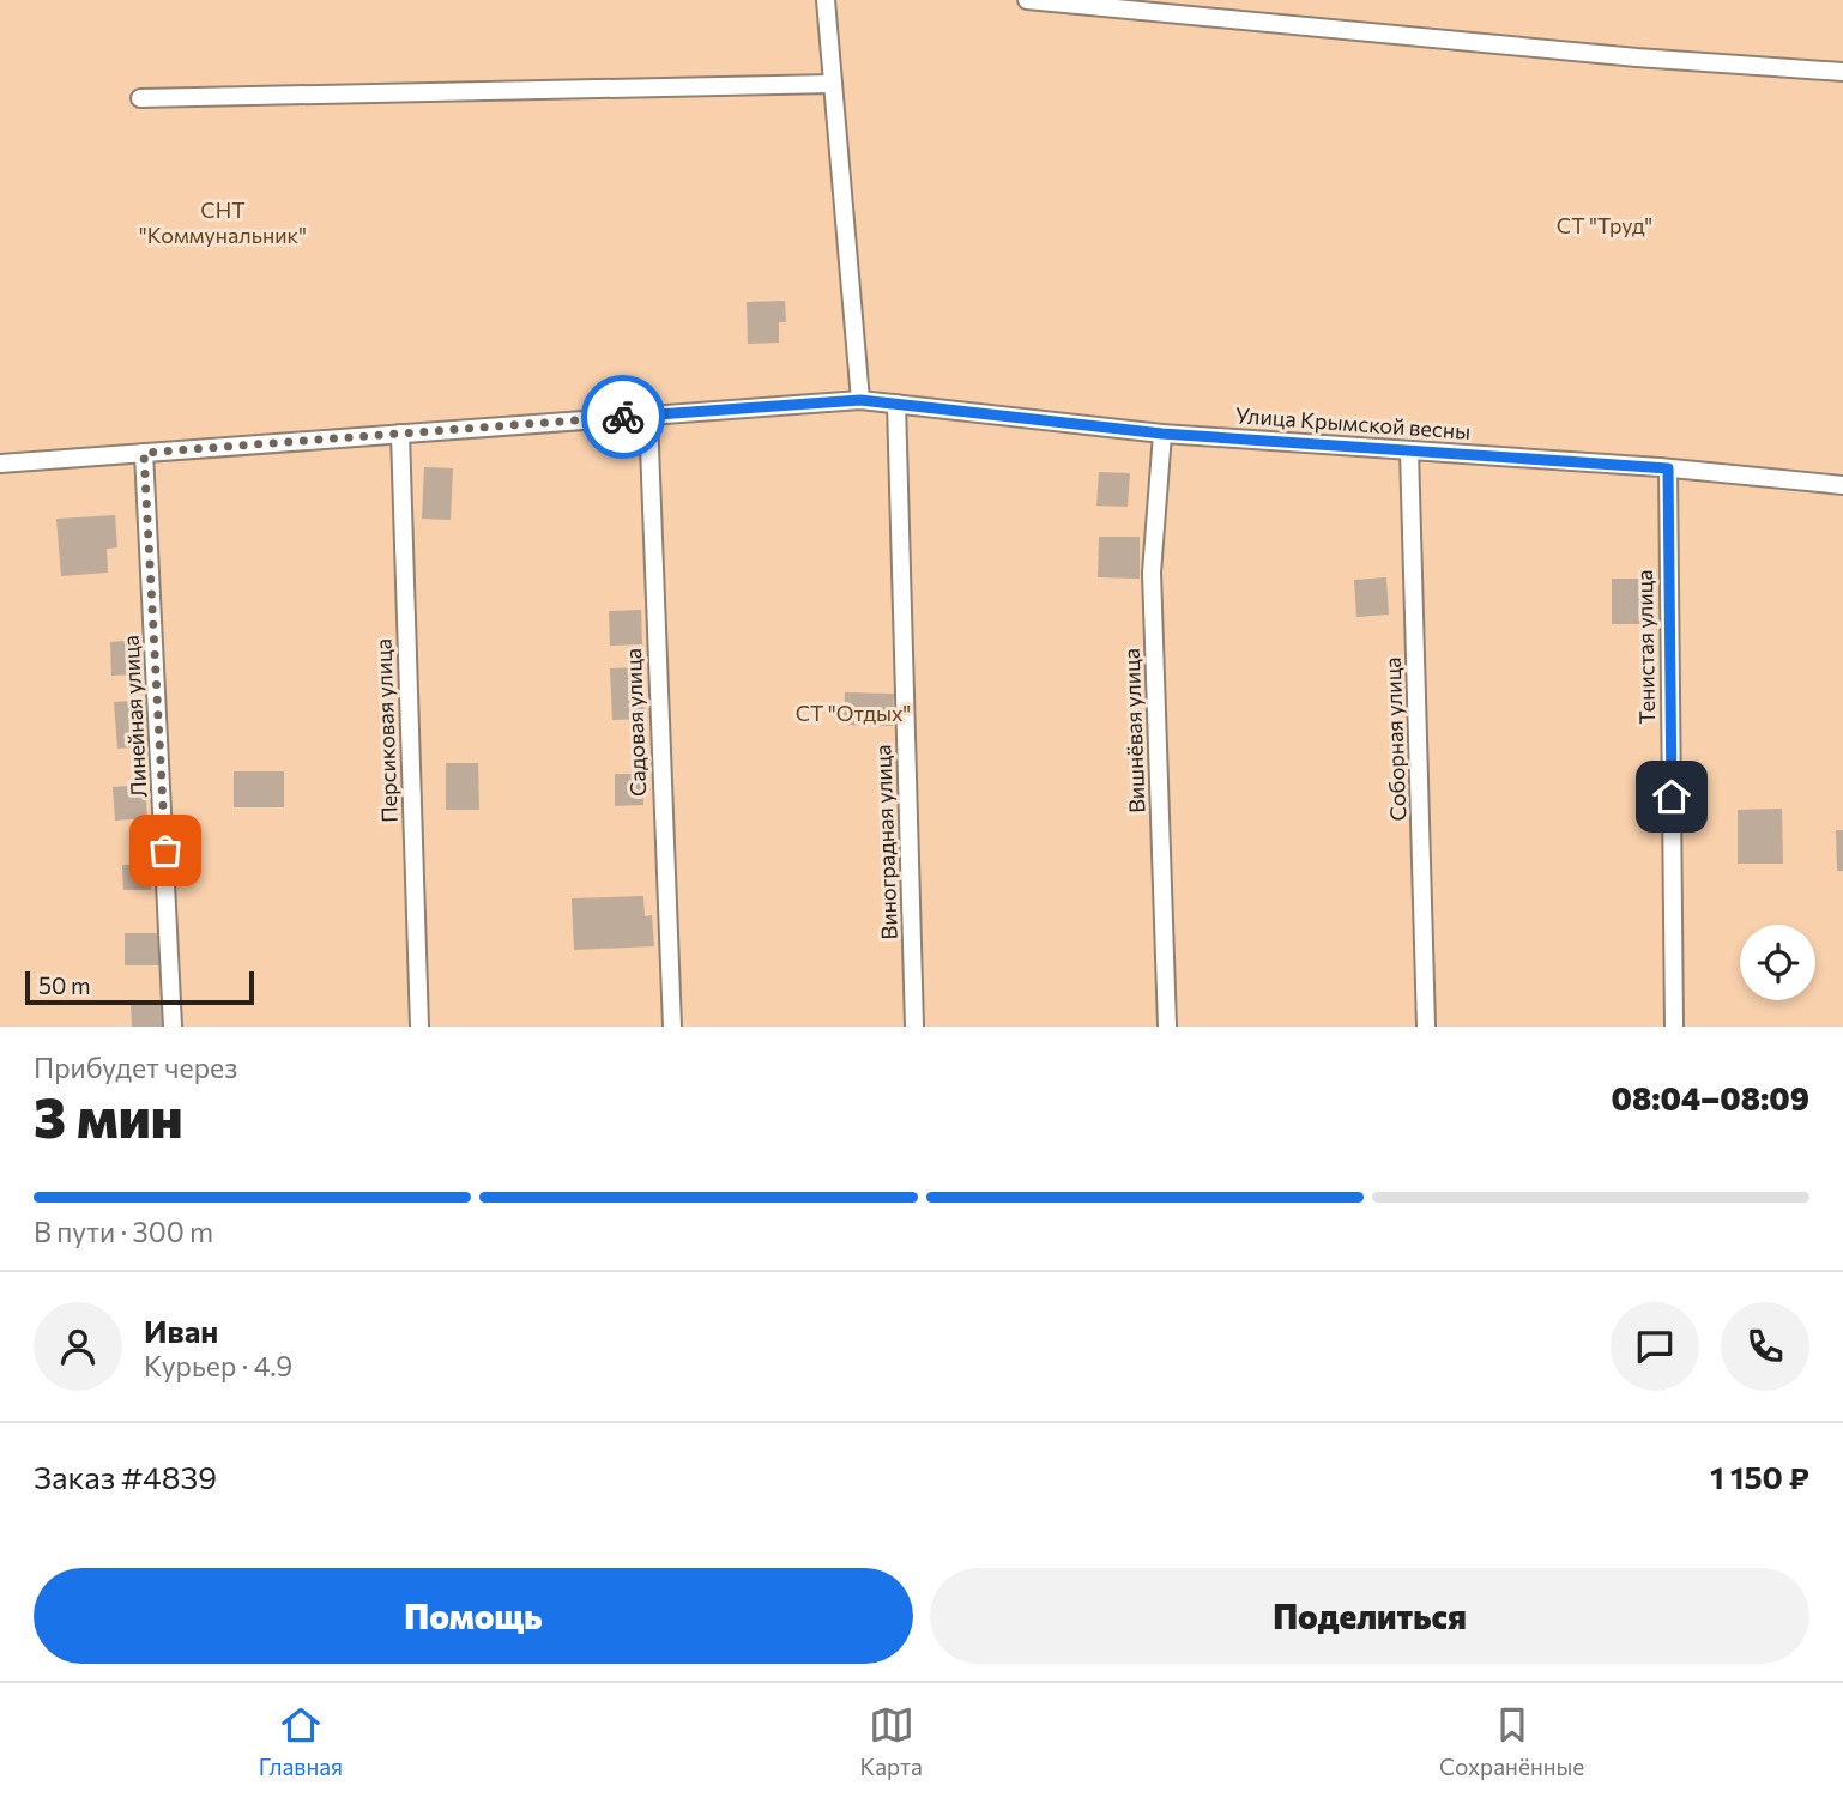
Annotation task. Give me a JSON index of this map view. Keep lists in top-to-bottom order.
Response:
{
  "streets": {
    "lane": [
      "Улица Крымской весны",
      "Тенистая улица",
      "Линейная улица",
      "Садовая улица",
      "Персиковая улица",
      "Вишнёвая улица",
      "Соборная улица",
      "Виноградная улица"
    ]
  },
  "crossings": [
    ["Улица Крымской весны", "Тенистая улица"],
    ["Улица Крымской весны", "Линейная улица"],
    ["Улица Крымской весны", "Садовая улица"],
    ["Улица Крымской весны", "Персиковая улица"],
    ["Улица Крымской весны", "Вишнёвая улица"],
    ["Улица Крымской весны", "Соборная улица"],
    ["Улица Крымской весны", "Виноградная улица"]
  ],
  "parks": ["СНТ \"Коммунальник\"", "СТ \"Труд\"", "СТ \"Отдых\""],
  "scale_bar": "50 m",
  "page": {
    "scale": "50 m",
    "heading": ["3 мин", "Прибудет через", "08:04–08:09"],
    "panel": [
      "Иван",
      "Курьер · 4.9",
      "Заказ #4839",
      "1 150 ₽"
    ],
    "bar": "В пути · 300 m",
    "buttons": ["Помощь", "Поделиться"],
    "tabs": ["Главная", "Карта", "Сохранённые"]
  }
}
